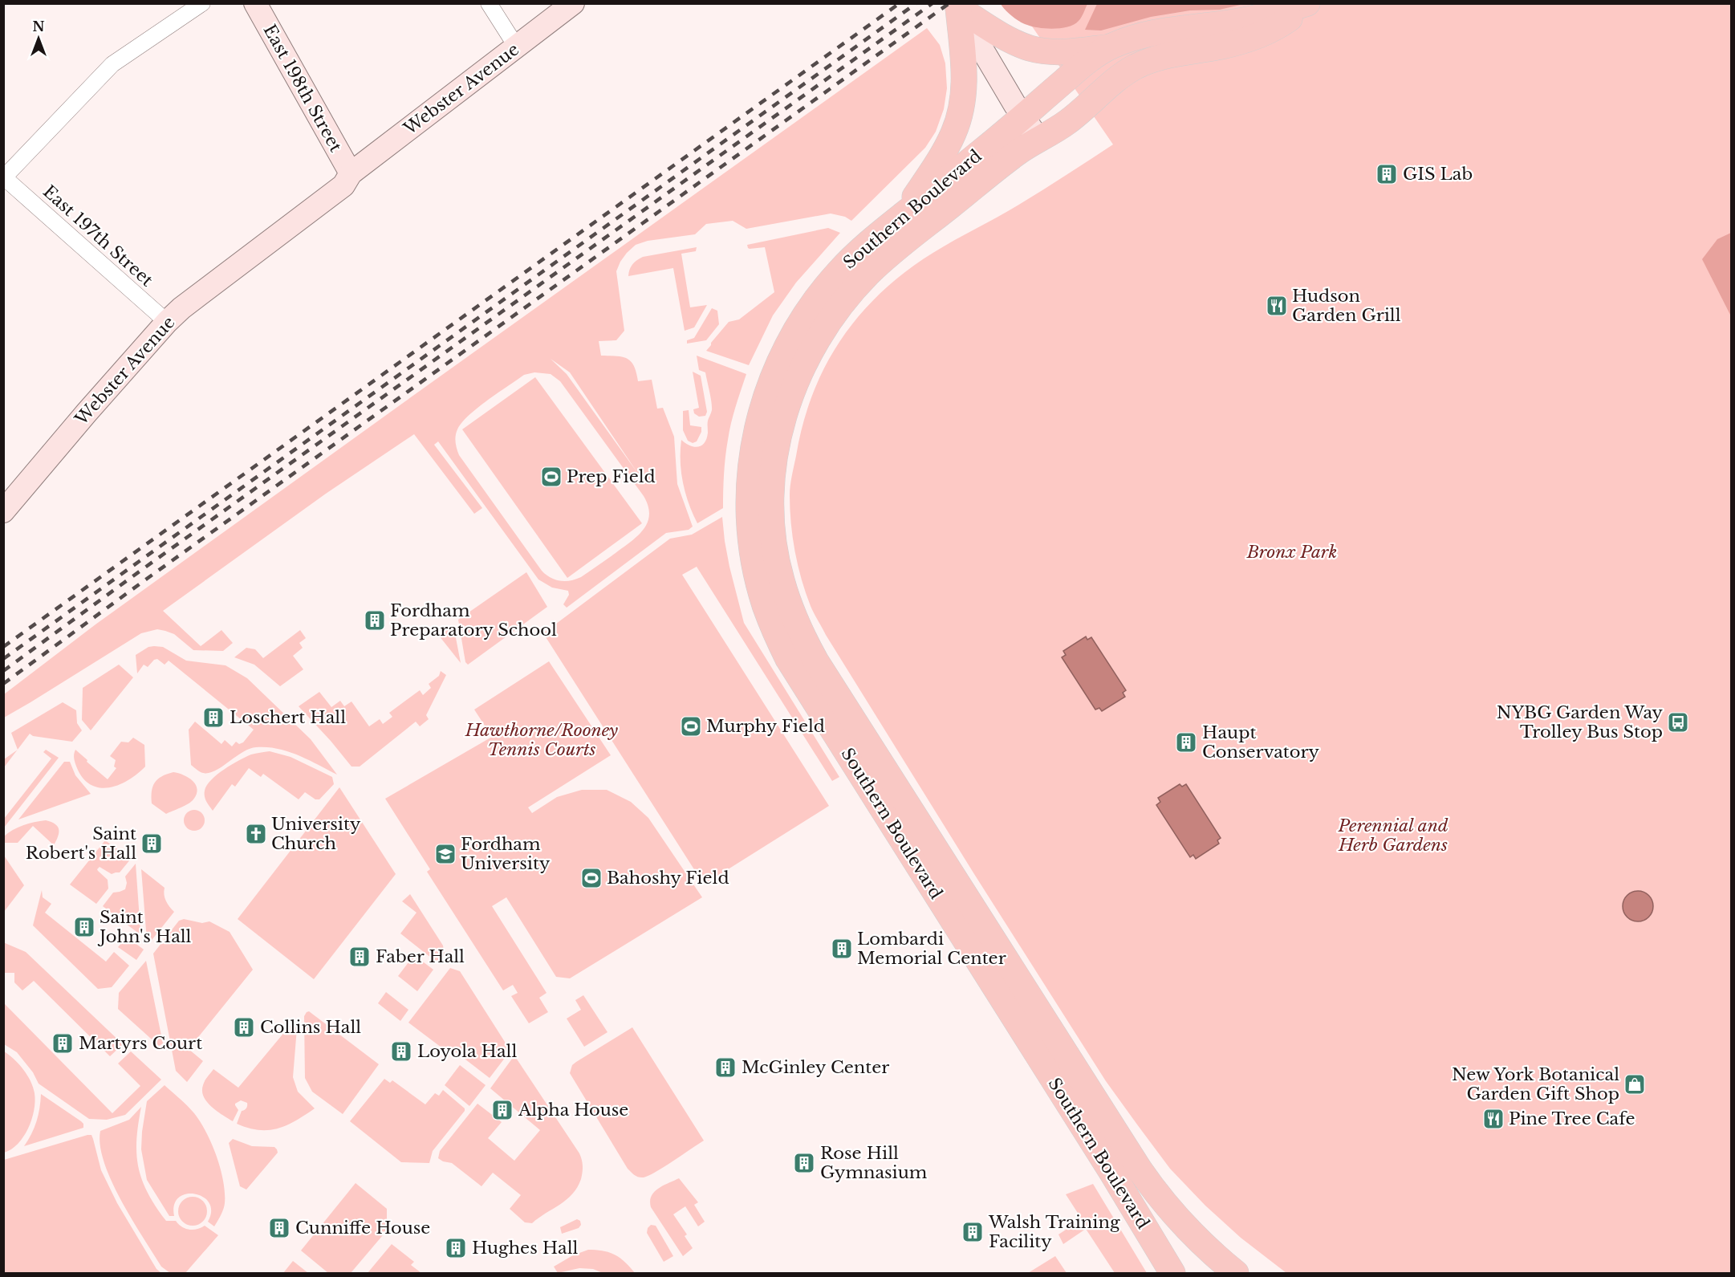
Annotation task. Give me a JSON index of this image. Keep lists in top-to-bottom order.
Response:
{
  "streets": {
    "main road": ["East 198th Street", "Webster Avenue", "Southern Boulevard"],
    "street": ["East 197th Street"]
  },
  "crossings": [
    ["East 198th Street", "Webster Avenue"],
    ["Webster Avenue", "East 197th Street"]
  ],
  "parks": ["Bronx Park", "Hawthorne/Rooney Tennis Courts", "Perennial and Herb Gardens"],
  "places": {
    "building": [
      "GIS Lab",
      "Fordham Preparatory School",
      "Loschert Hall",
      "Haupt Conservatory",
      "Saint Robert's Hall",
      "Saint John's Hall",
      "Lombardi Memorial Center",
      "Faber Hall",
      "Collins Hall",
      "Martyrs Court",
      "Loyola Hall",
      "McGinley Center",
      "Alpha House",
      "Rose Hill Gymnasium",
      "Cunniffe House",
      "Walsh Training Facility",
      "Hughes Hall"
    ],
    "restaurant": ["Hudson Garden Grill", "Pine Tree Cafe"],
    "sports": ["Prep Field", "Murphy Field", "Bahoshy Field"],
    "bus stop": ["NYBG Garden Way Trolley Bus Stop"],
    "church": ["University Church"],
    "school or university": ["Fordham University"],
    "shop": ["New York Botanical Garden Gift Shop"]
  },
  "north": "top"
}
